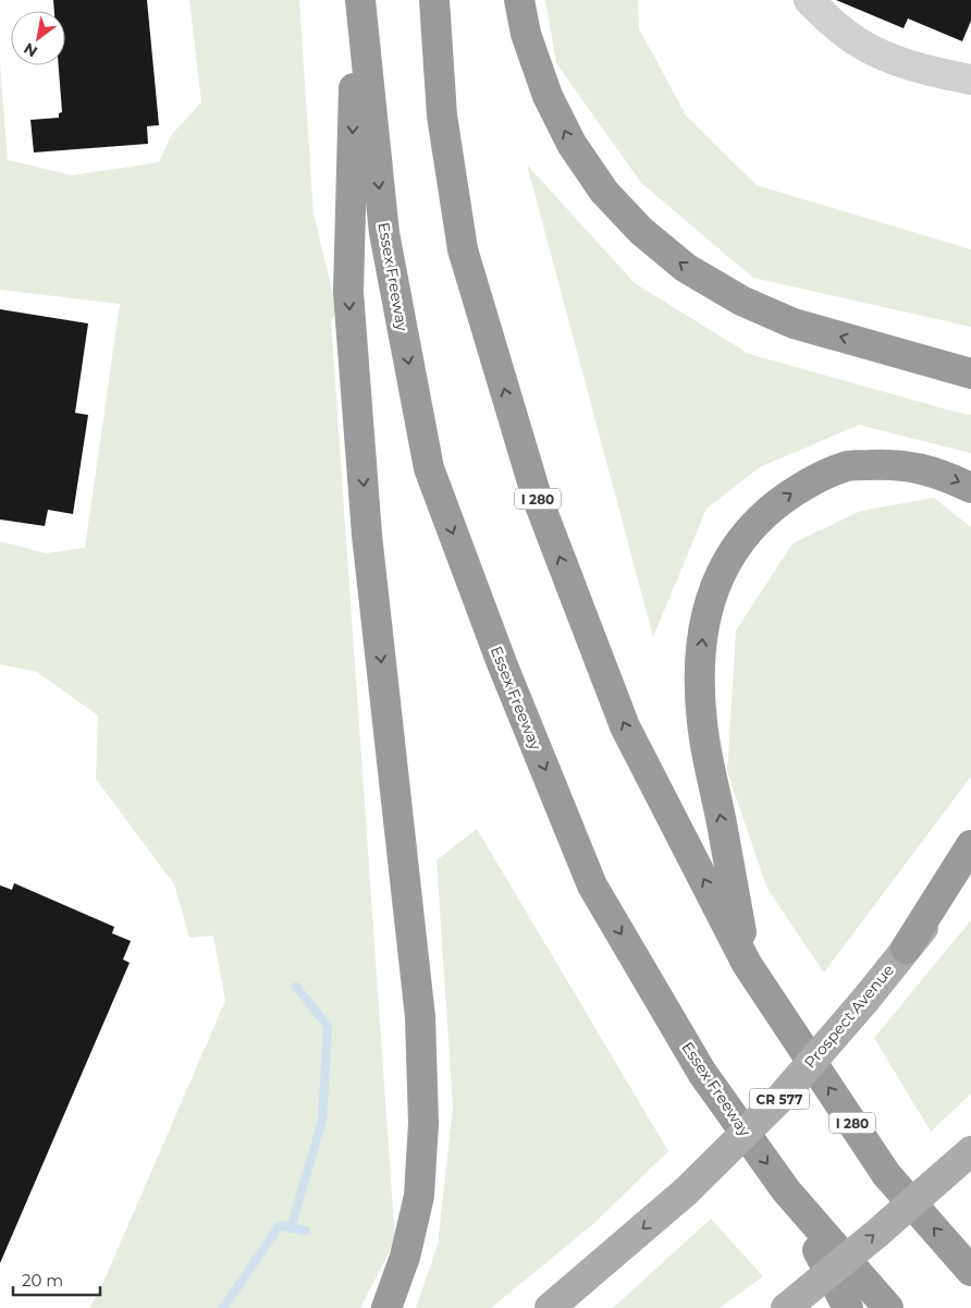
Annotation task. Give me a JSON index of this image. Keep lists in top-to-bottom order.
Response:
{
  "streets": {
    "highway": ["Essex Freeway", "I 280"],
    "main road": ["Prospect Avenue", "CR 577"]
  },
  "scale_bar": "20 m",
  "north": "bottom left"
}
